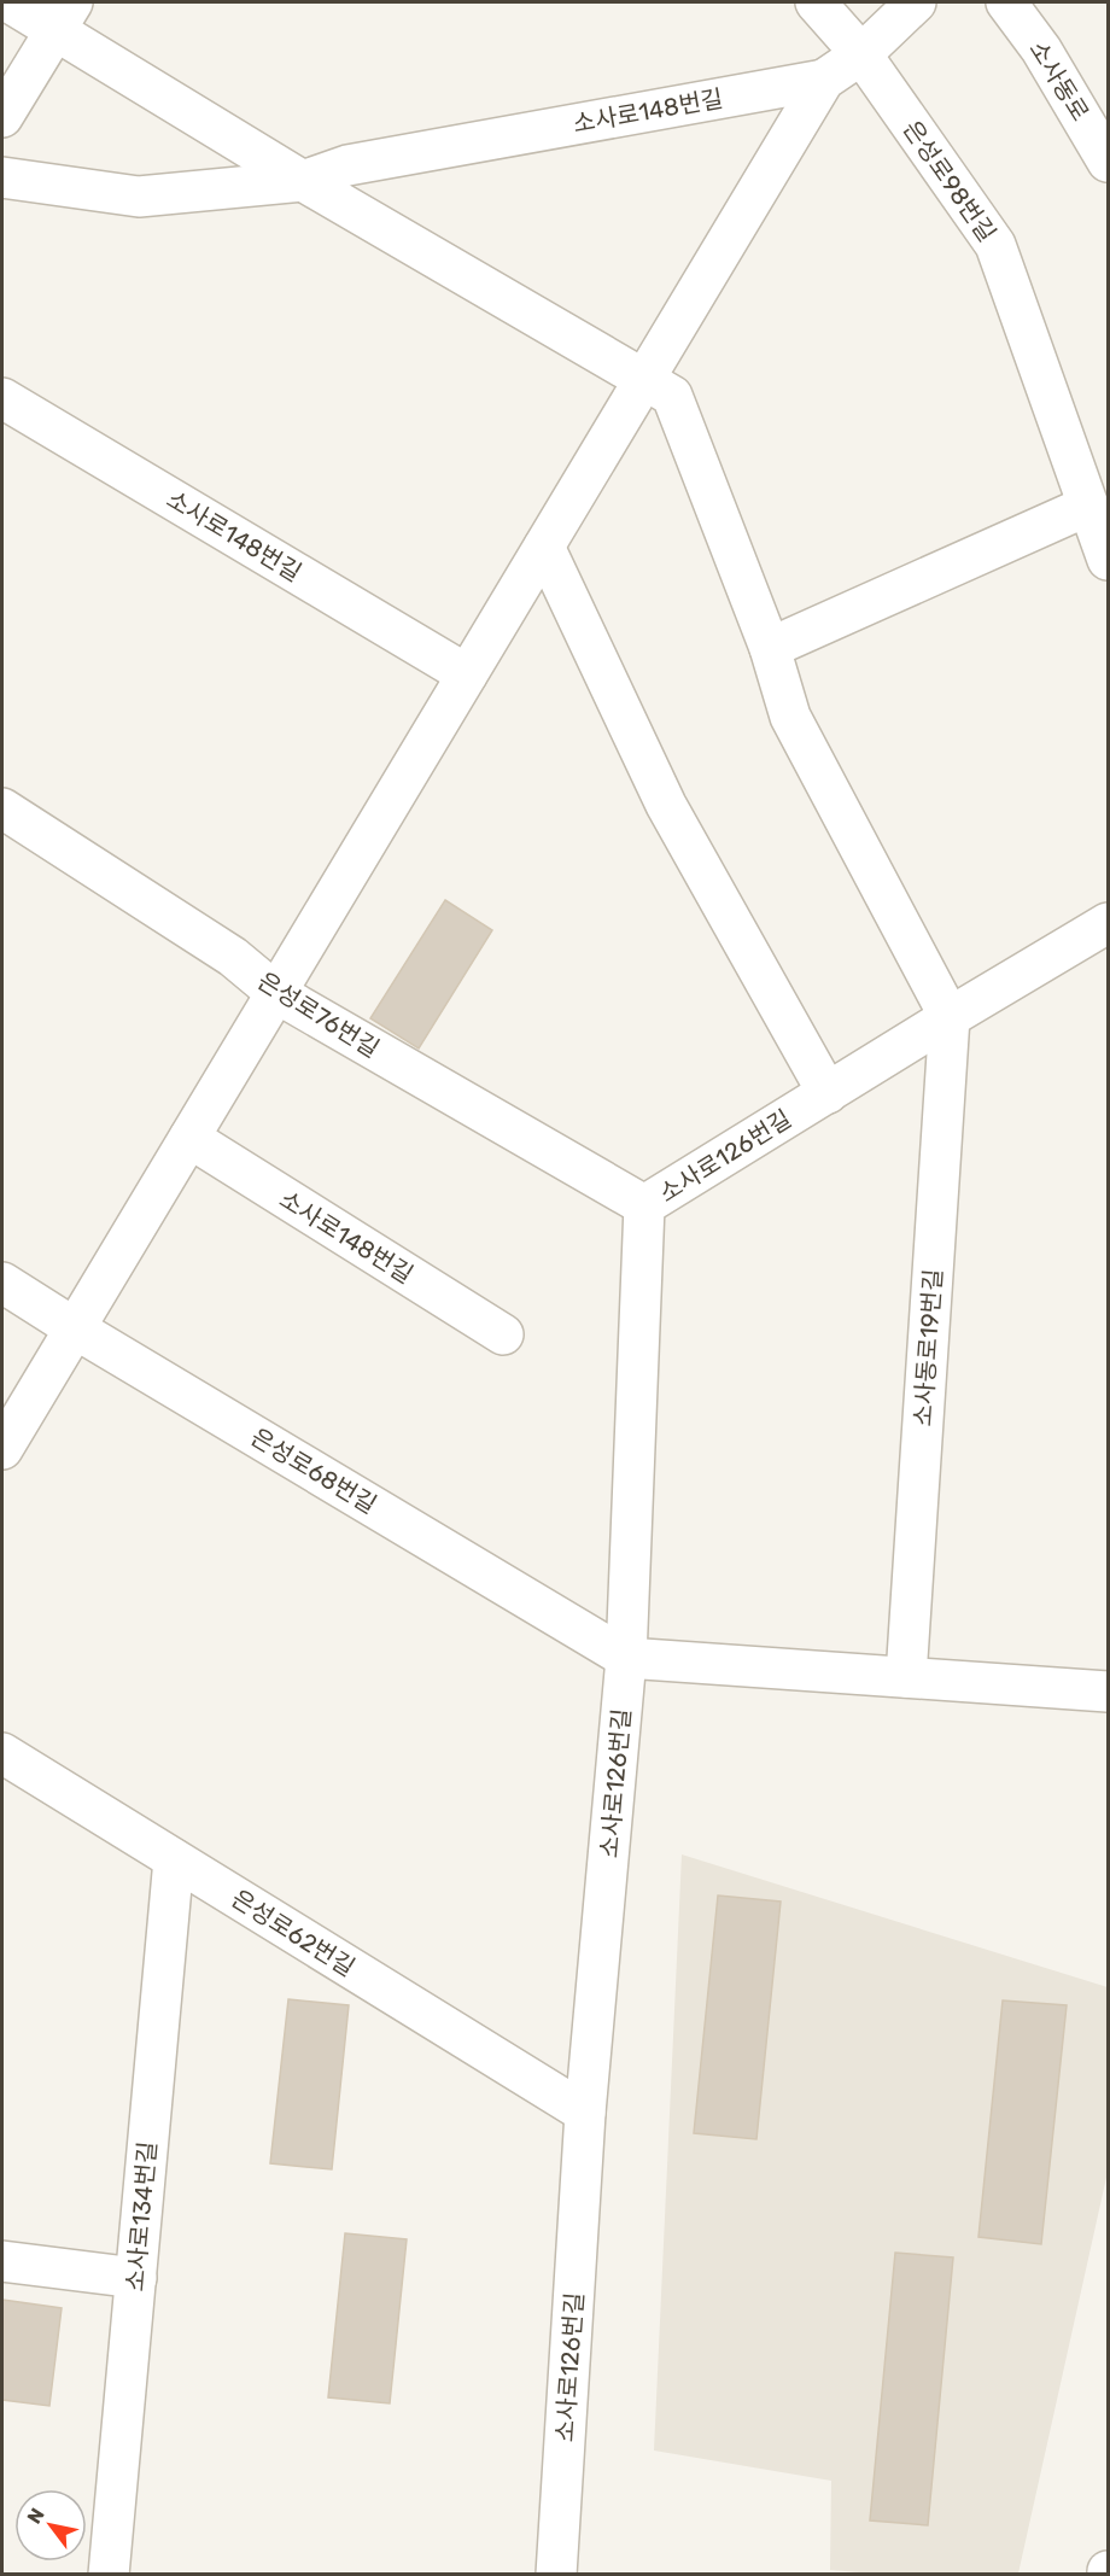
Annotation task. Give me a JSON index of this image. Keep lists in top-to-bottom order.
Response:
{
  "streets": {
    "street": [
      "소사동로",
      "소사로148번길",
      "은성로98번길",
      "은성로76번길",
      "소사로126번길",
      "소사동로19번길",
      "은성로68번길",
      "은성로62번길",
      "소사로134번길"
    ]
  },
  "crossings": [
    ["소사로148번길", "은성로98번길"],
    ["소사로148번길", "은성로76번길"],
    ["소사로148번길", "은성로68번길"],
    ["은성로76번길", "소사로126번길"],
    ["소사로126번길", "소사동로19번길"],
    ["소사로126번길", "은성로68번길"],
    ["소사로126번길", "은성로62번길"],
    ["은성로62번길", "소사로134번길"]
  ],
  "north": "top left"
}
